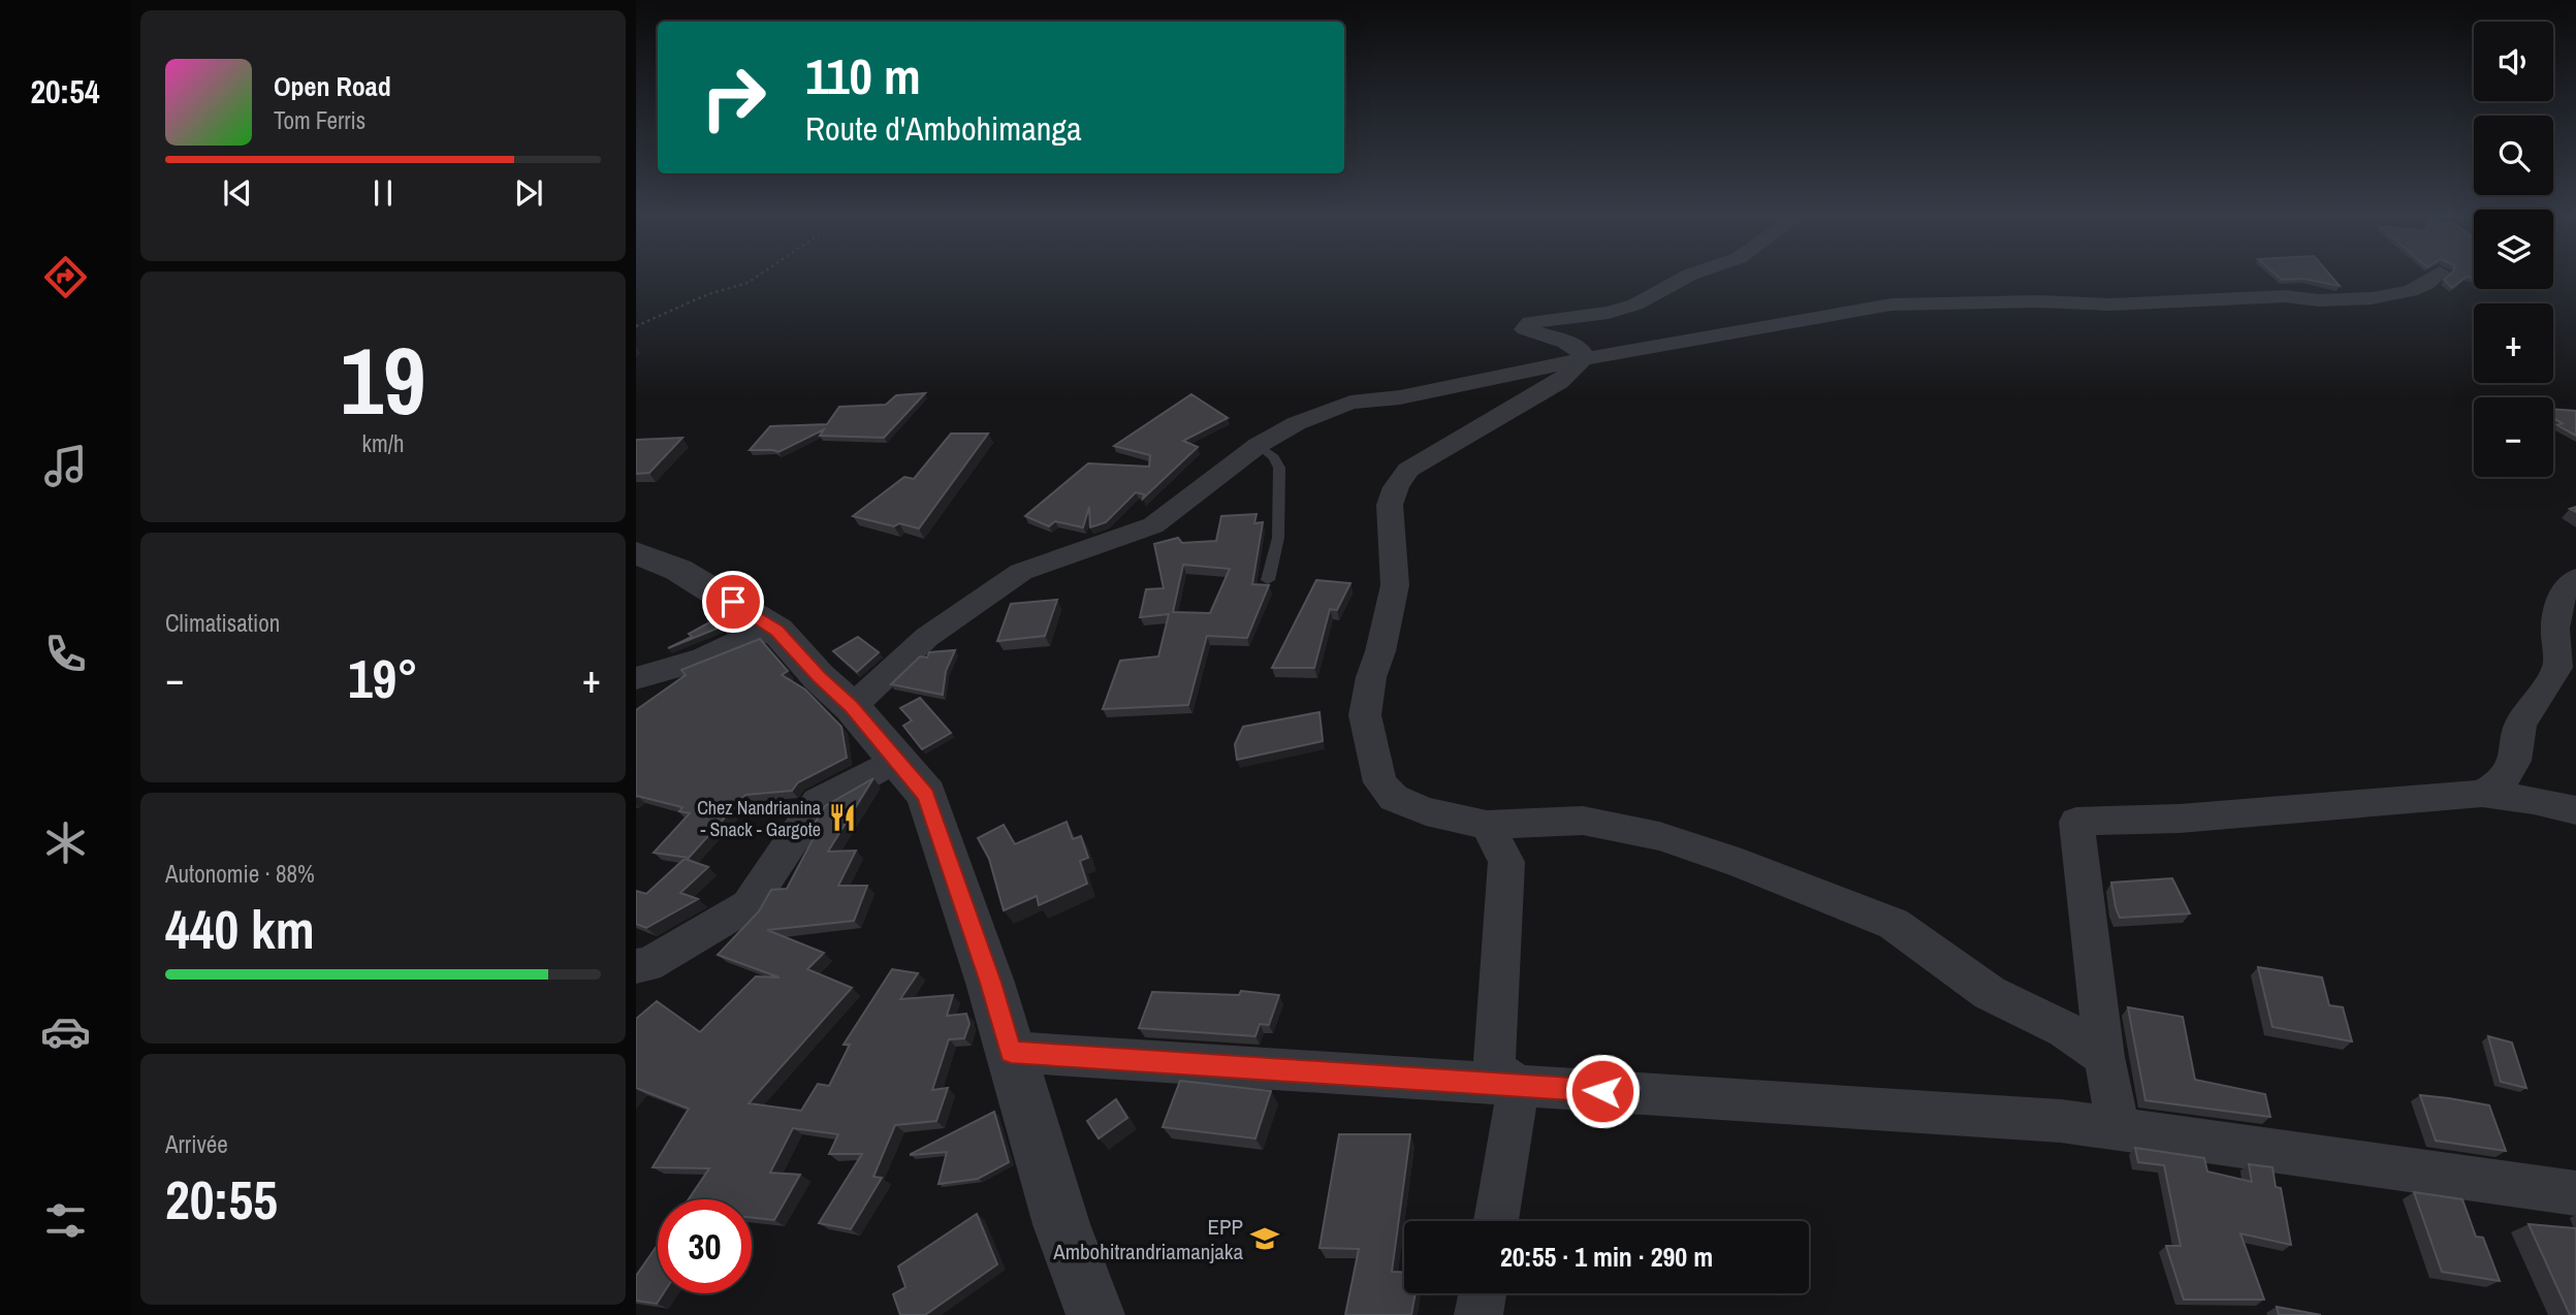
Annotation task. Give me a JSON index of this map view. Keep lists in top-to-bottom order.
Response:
{
  "places": {
    "restaurant": ["Chez Nandrianina - Snack - Gargote"],
    "school or university": ["EPP Ambohitrandriamanjaka"]
  },
  "page": {
    "tabs": "20:54",
    "map_buttons": ["+", "−"],
    "turn": ["110 m", "Route d'Ambohimanga"],
    "song": ["Open Road", "Tom Ferris"],
    "tile": [
      ["19", "km/h"],
      "Climatisation",
      ["Autonomie · 88%", "440 km"],
      ["Arrivée", "20:55"]
    ],
    "heat": ["−", "19°", "+"],
    "limit": "30",
    "trip": "20:55 · 1 min · 290 m"
  }
}
